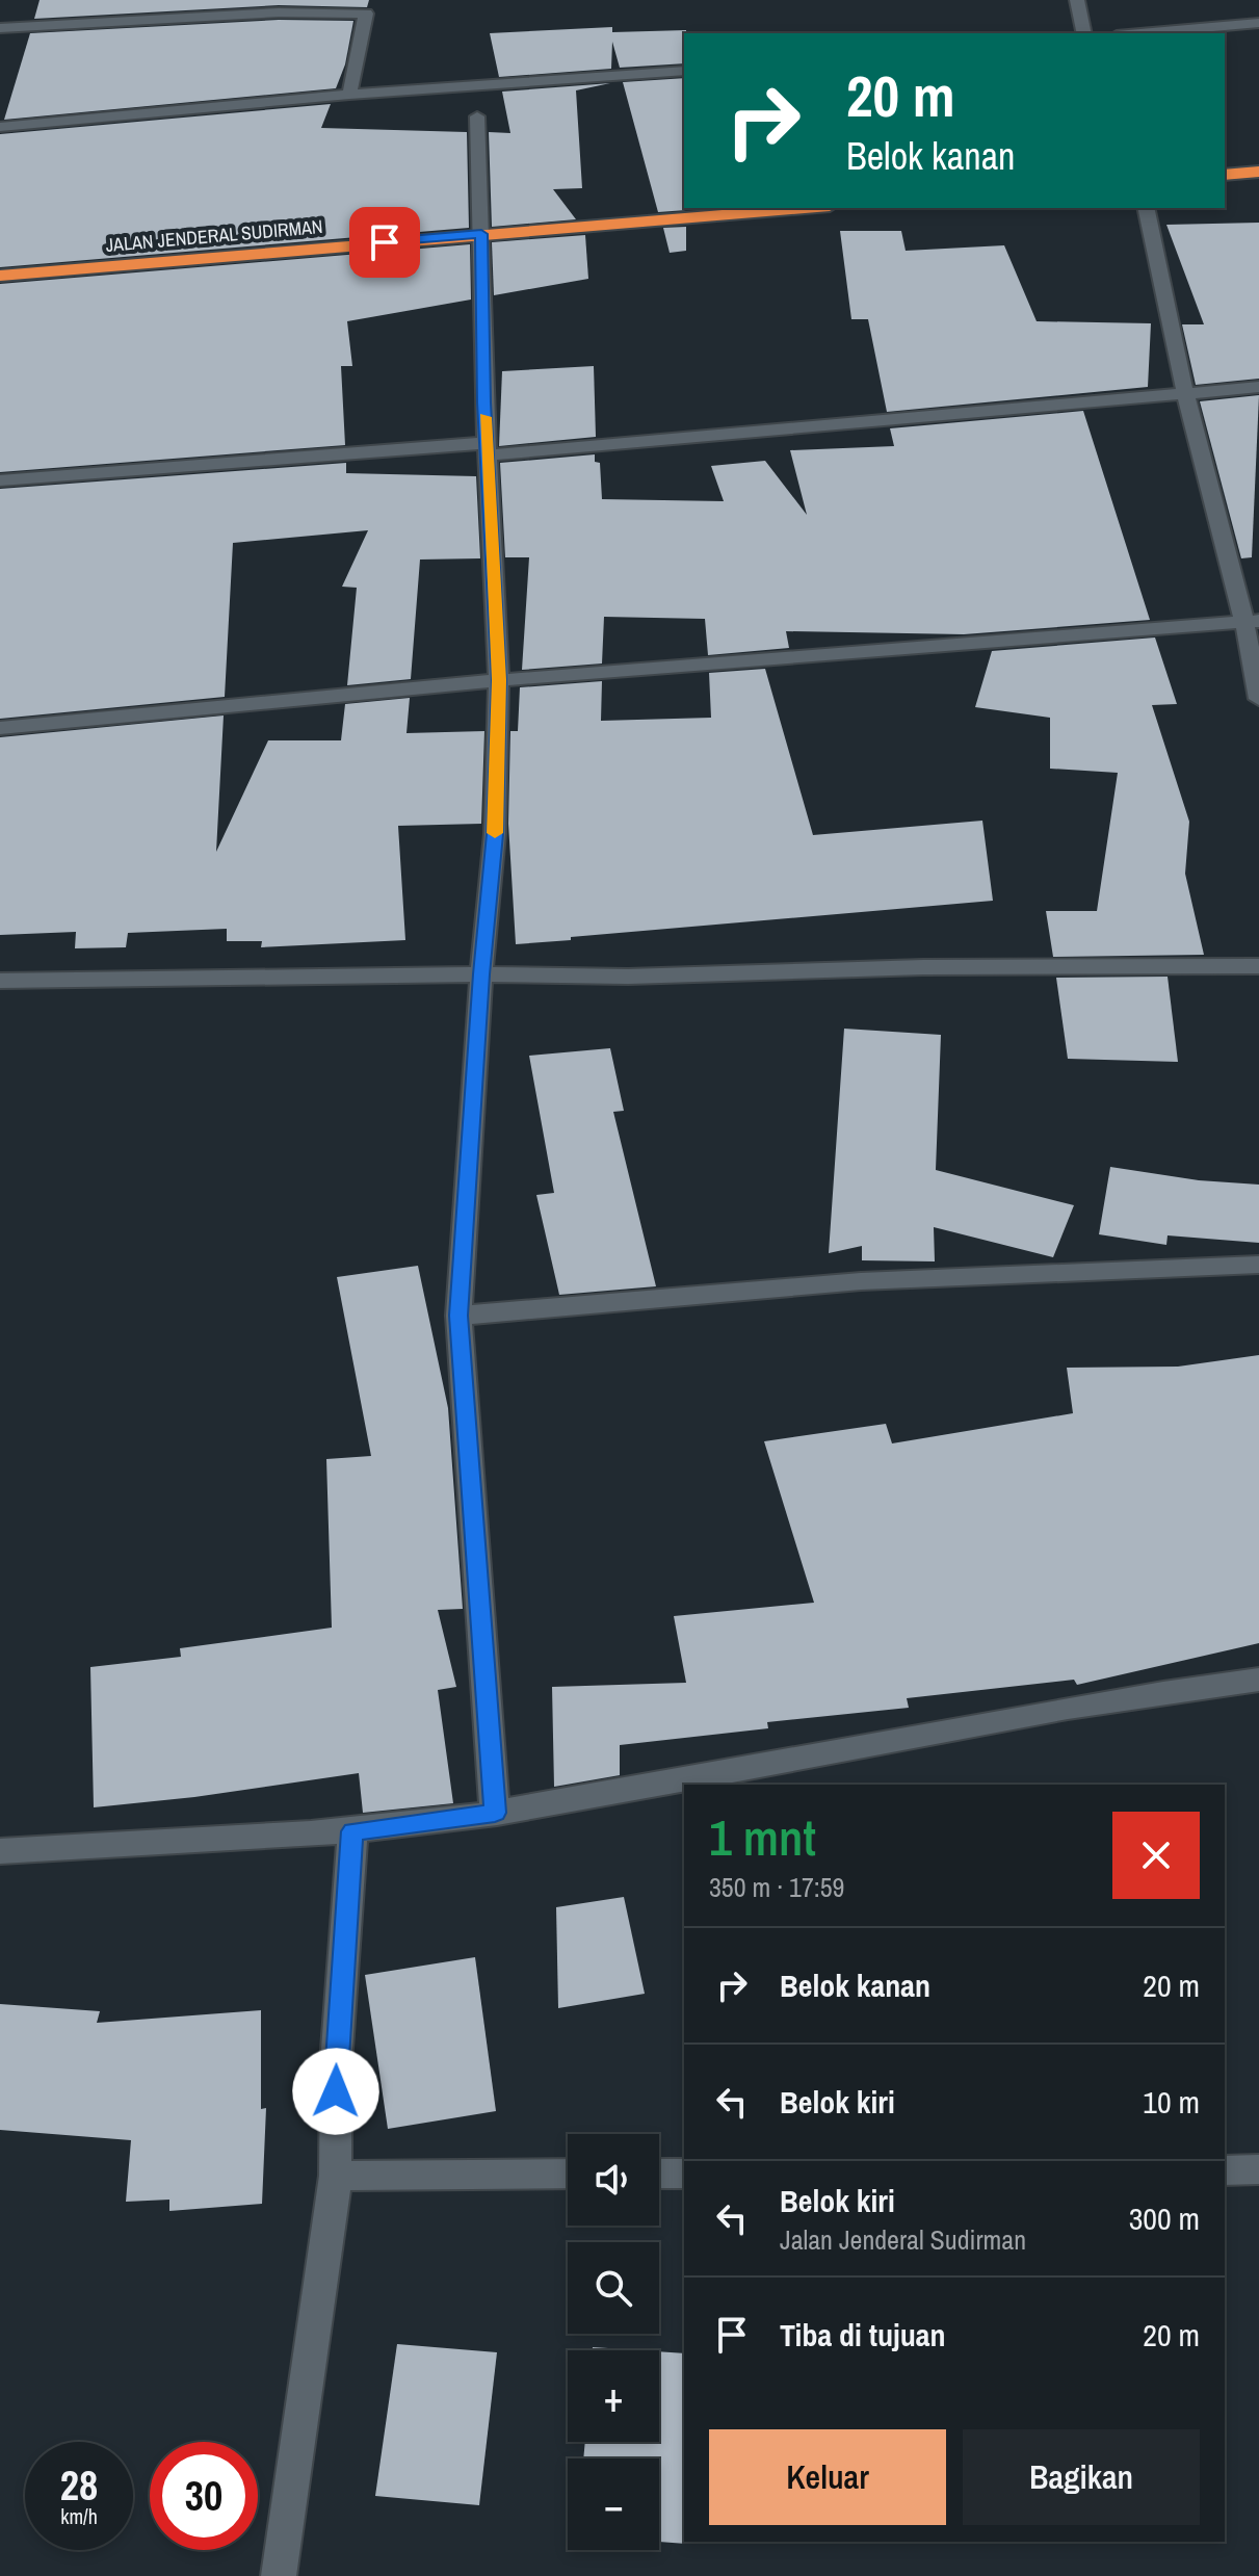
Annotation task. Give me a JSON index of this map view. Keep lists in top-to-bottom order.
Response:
{
  "streets": {
    "highway": ["JALAN JENDERAL SUDIRMAN"]
  },
  "page": {
    "turn": ["20 m", "Belok kanan"],
    "heading": ["1 mnt", "350 m · 17:59"],
    "list": [
      {
        "name": "Belok kanan",
        "value": "20 m"
      },
      {
        "name": "Belok kiri",
        "value": "10 m"
      },
      {
        "name": "Belok kiri",
        "note": "Jalan Jenderal Sudirman",
        "value": "300 m"
      },
      {
        "name": "Tiba di tujuan",
        "value": "20 m"
      }
    ],
    "map_buttons": ["+", "−"],
    "buttons": ["Keluar", "Bagikan"],
    "speed": "28 km/h",
    "limit": "30"
  }
}
